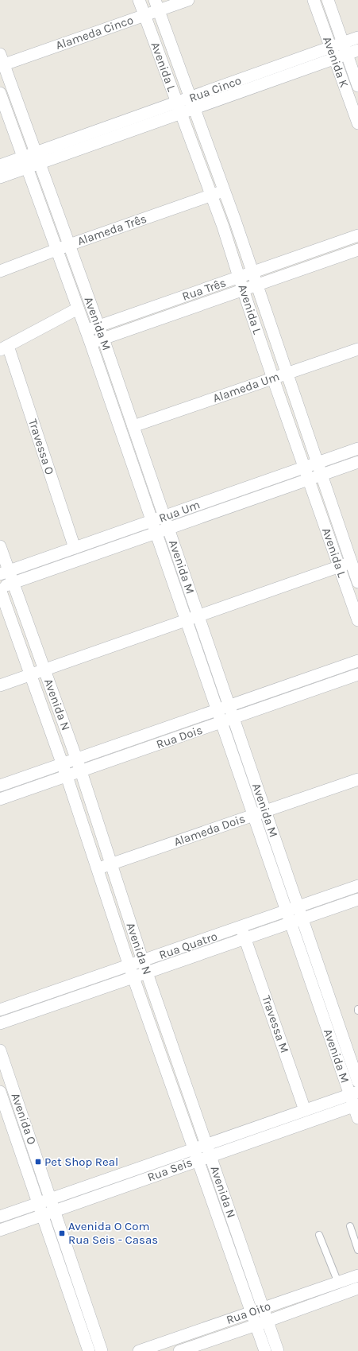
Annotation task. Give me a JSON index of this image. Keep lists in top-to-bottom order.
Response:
{
  "streets": {
    "street": [
      "Alameda Cinco",
      "Avenida K",
      "Avenida L",
      "Rua Cinco",
      "Alameda Três",
      "Rua Três",
      "Avenida M",
      "Alameda Um",
      "Travessa O",
      "Rua Um",
      "Avenida N",
      "Rua Dois",
      "Alameda Dois",
      "Rua Quatro",
      "Travessa M",
      "Avenida O",
      "Rua Seis",
      "Rua Oito"
    ]
  },
  "crossings": [
    ["Alameda Cinco", "Avenida L"],
    ["Alameda Cinco", "Avenida M"],
    ["Avenida K", "Rua Cinco"],
    ["Avenida L", "Rua Cinco"],
    ["Avenida L", "Alameda Três"],
    ["Avenida L", "Rua Três"],
    ["Avenida L", "Alameda Um"],
    ["Avenida L", "Rua Um"],
    ["Rua Cinco", "Avenida M"],
    ["Alameda Três", "Avenida M"],
    ["Rua Três", "Avenida M"],
    ["Avenida M", "Alameda Um"],
    ["Avenida M", "Rua Um"],
    ["Avenida M", "Rua Dois"],
    ["Avenida M", "Alameda Dois"],
    ["Avenida M", "Rua Quatro"],
    ["Avenida M", "Rua Seis"],
    ["Travessa O", "Rua Um"],
    ["Rua Um", "Avenida N"],
    ["Avenida N", "Rua Dois"],
    ["Avenida N", "Alameda Dois"],
    ["Avenida N", "Rua Quatro"],
    ["Avenida N", "Rua Seis"],
    ["Avenida N", "Rua Oito"],
    ["Rua Quatro", "Travessa M"],
    ["Travessa M", "Rua Seis"],
    ["Avenida O", "Rua Seis"]
  ],
  "places": {
    "transit": ["Pet Shop Real", "Avenida O Com Rua Seis - Casas"]
  }
}
